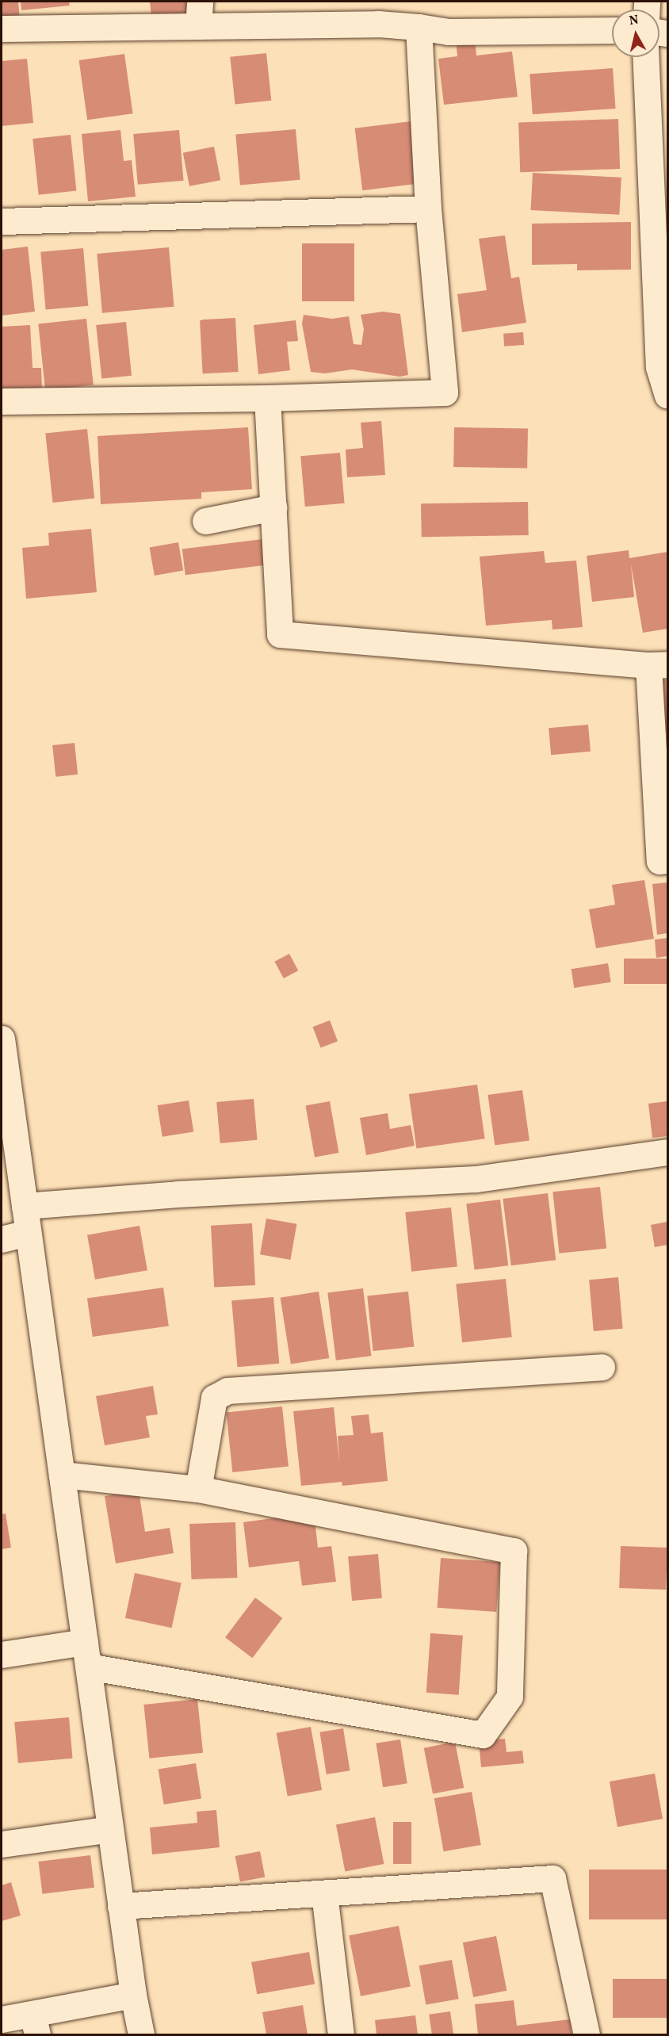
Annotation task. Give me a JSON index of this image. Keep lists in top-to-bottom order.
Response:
{
  "north": "top"
}
